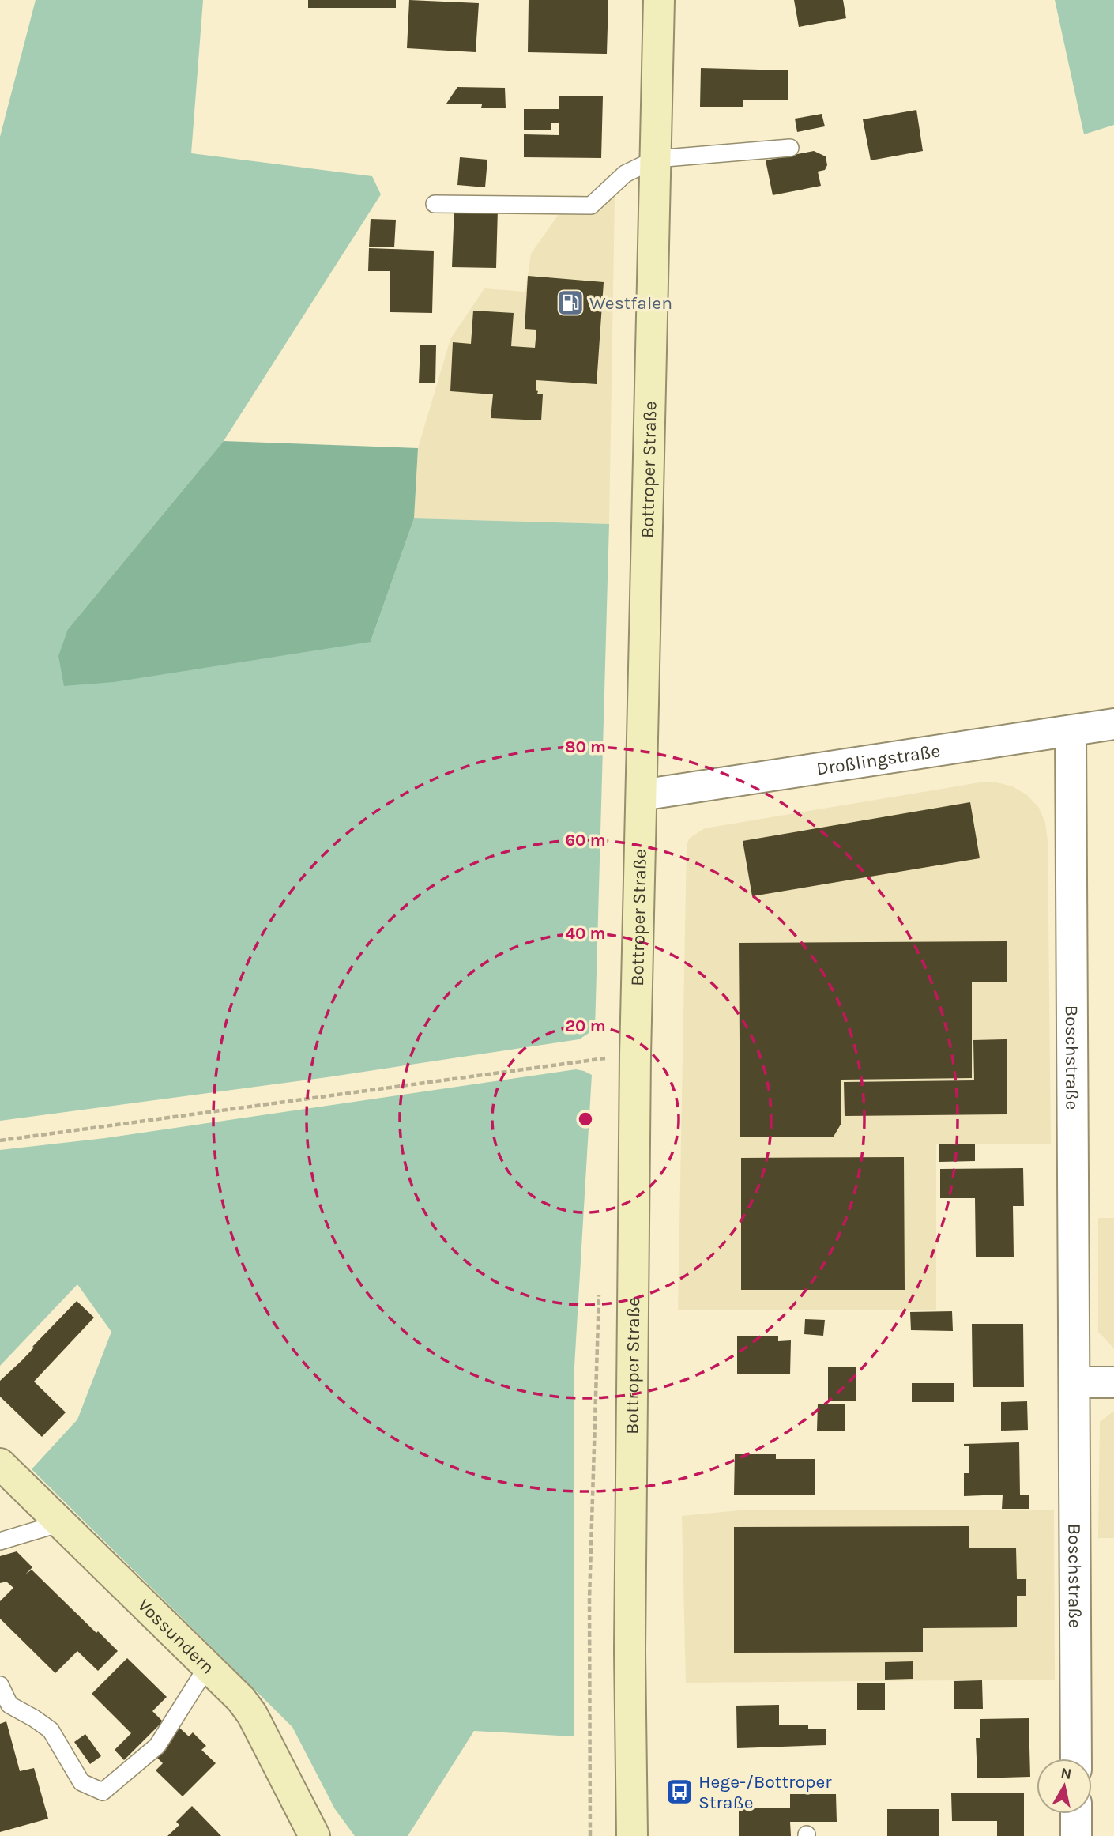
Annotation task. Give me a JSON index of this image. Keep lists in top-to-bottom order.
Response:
{
  "streets": {
    "main road": ["Bottroper Straße", "Vossundern"],
    "street": ["Droßlingstraße", "Boschstraße"]
  },
  "crossings": [
    ["Bottroper Straße", "Droßlingstraße"],
    ["Droßlingstraße", "Boschstraße"]
  ],
  "places": {
    "fuel station": ["Westfalen"],
    "bus stop": ["Hege-/Bottroper Straße"]
  },
  "north": "top",
  "rings": [
    "80 m",
    "60 m",
    "40 m",
    "20 m"
  ]
}
